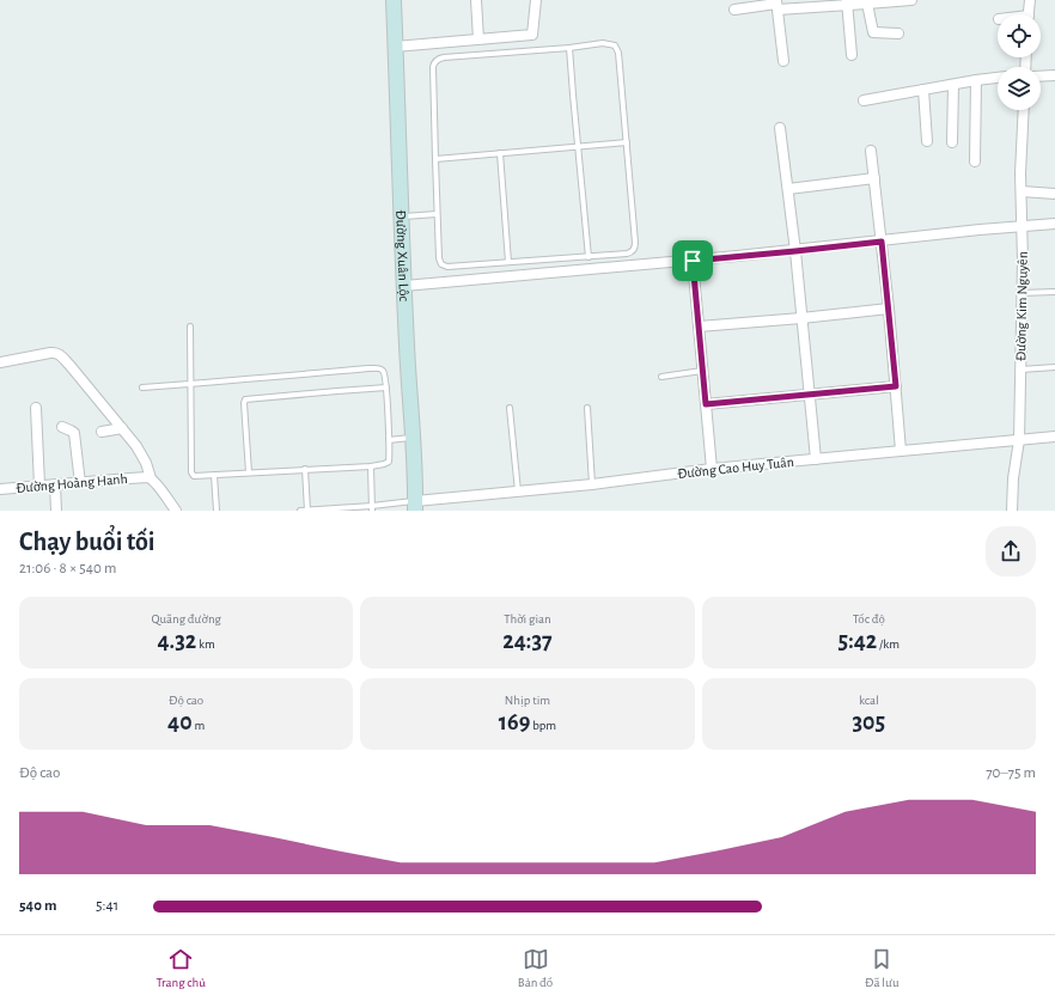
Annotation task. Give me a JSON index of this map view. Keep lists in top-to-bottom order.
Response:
{
  "streets": {
    "street": [
      "Đường Xuân Lộc",
      "Đường Kim Nguyên",
      "Đường Cao Huy Tuân",
      "Đường Hoàng Hanh"
    ]
  },
  "crossings": [
    ["Đường Xuân Lộc", "Đường Cao Huy Tuân"],
    ["Đường Kim Nguyên", "Đường Cao Huy Tuân"]
  ],
  "page": {
    "heading": ["Chạy buổi tối", "21:06 · 8 × 540 m"],
    "stats": [
      ["Quãng đường", "4.32 km"],
      ["Thời gian", "24:37"],
      ["Tốc độ", "5:42 /km"],
      ["Độ cao", "40 m"],
      ["Nhịp tim", "169 bpm"],
      ["kcal", "305"]
    ],
    "chart": ["Độ cao", "70–75 m"],
    "list": [
      {
        "name": "540 m",
        "note": "5:41"
      }
    ],
    "tabs": ["Trang chủ", "Bản đồ", "Đã lưu"]
  }
}
